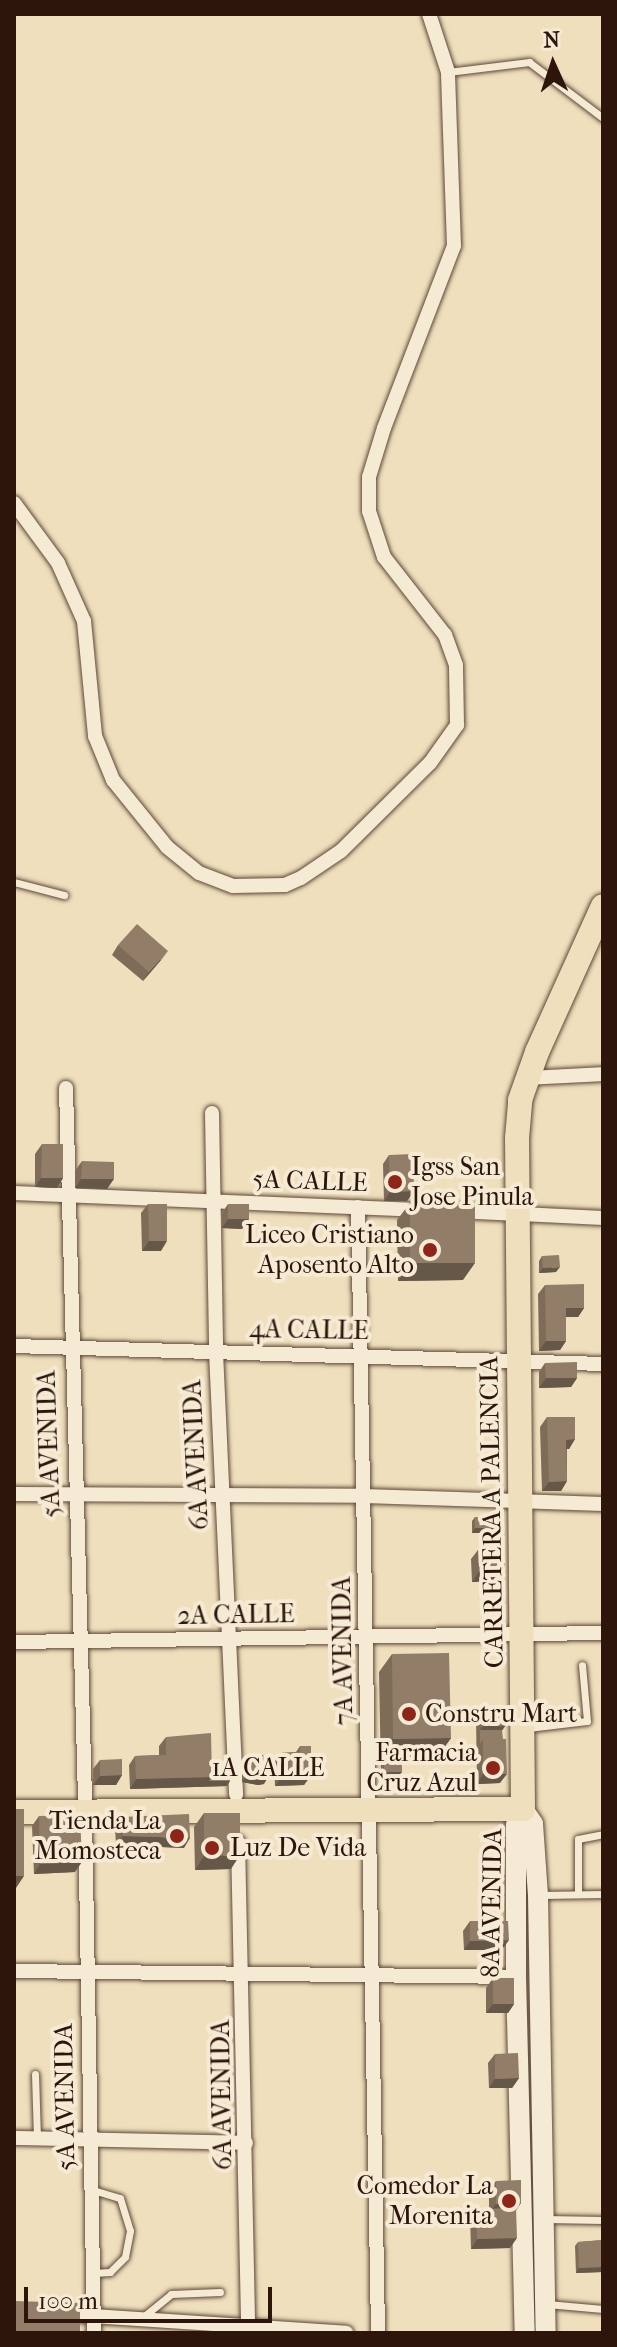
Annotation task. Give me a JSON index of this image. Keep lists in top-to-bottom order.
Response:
{
  "streets": {
    "main road": ["CARRETERA A PALENCIA", "1A CALLE", "8A AVENIDA"],
    "street": [
      "5A CALLE",
      "4A CALLE",
      "5A AVENIDA",
      "6A AVENIDA",
      "2A CALLE",
      "7A AVENIDA"
    ]
  },
  "crossings": [
    ["5A CALLE", "5A AVENIDA"],
    ["5A CALLE", "6A AVENIDA"],
    ["5A CALLE", "CARRETERA A PALENCIA"],
    ["5A CALLE", "7A AVENIDA"],
    ["4A CALLE", "5A AVENIDA"],
    ["4A CALLE", "6A AVENIDA"],
    ["4A CALLE", "CARRETERA A PALENCIA"],
    ["4A CALLE", "7A AVENIDA"],
    ["5A AVENIDA", "2A CALLE"],
    ["5A AVENIDA", "1A CALLE"],
    ["6A AVENIDA", "2A CALLE"],
    ["6A AVENIDA", "1A CALLE"],
    ["CARRETERA A PALENCIA", "2A CALLE"],
    ["CARRETERA A PALENCIA", "1A CALLE"],
    ["CARRETERA A PALENCIA", "8A AVENIDA"],
    ["2A CALLE", "7A AVENIDA"],
    ["7A AVENIDA", "1A CALLE"],
    ["1A CALLE", "8A AVENIDA"]
  ],
  "places": [
    "Igss San Jose Pinula",
    "Liceo Cristiano Aposento Alto",
    "Constru Mart",
    "Farmacia Cruz Azul",
    "Tienda La Momosteca",
    "Luz De Vida",
    "Comedor La Morenita"
  ],
  "scale_bar": "100 m",
  "north": "top"
}
